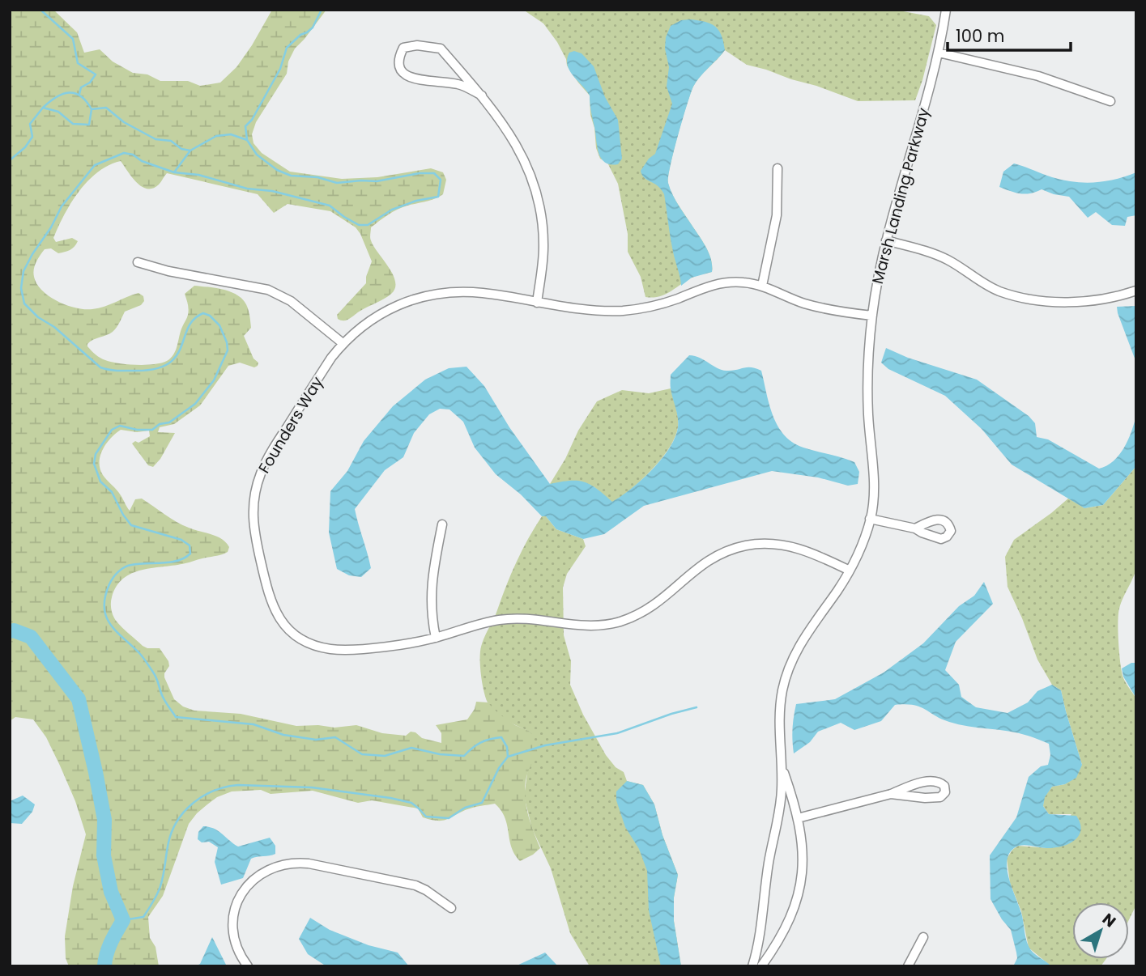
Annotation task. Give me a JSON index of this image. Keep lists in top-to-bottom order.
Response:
{
  "streets": {
    "street": ["Marsh Landing Parkway", "Founders Way"]
  },
  "crossings": [
    ["Marsh Landing Parkway", "Founders Way"]
  ],
  "scale_bar": "100 m",
  "north": "top right"
}
